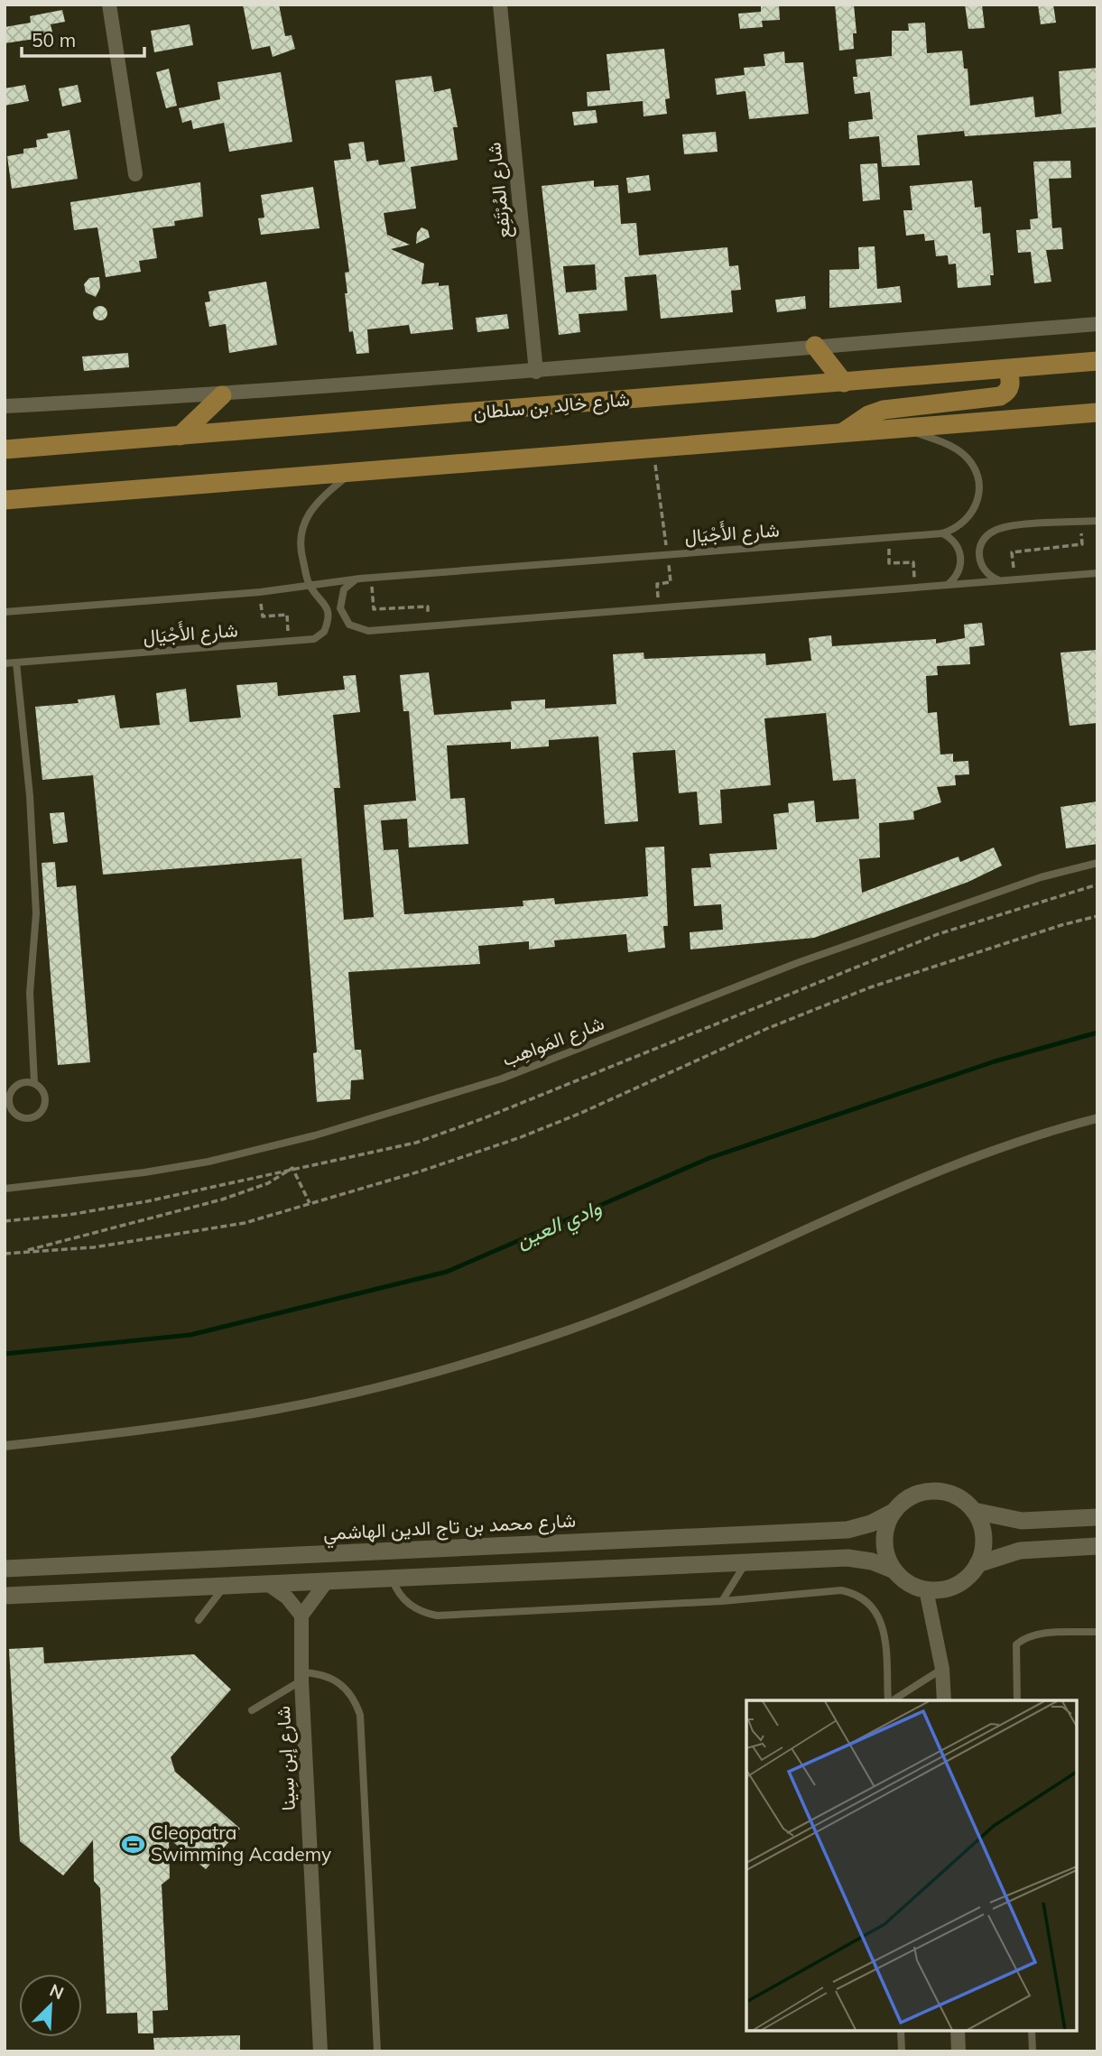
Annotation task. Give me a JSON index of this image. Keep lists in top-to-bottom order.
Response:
{
  "streets": {
    "main road": ["شارع خالِد بن سلطان"],
    "street": ["شارع المُرْتَفِع", "شارع محمد بن تاج الدين الهاشمي", "شارع إبن سِينا"],
    "lane": ["شارع الأَجْيَال", "شارع المَواهِب"]
  },
  "water": ["وادي العين"],
  "places": {
    "sports": ["Cleopatra Swimming Academy"]
  },
  "scale_bar": "50 m",
  "north": "top right"
}
